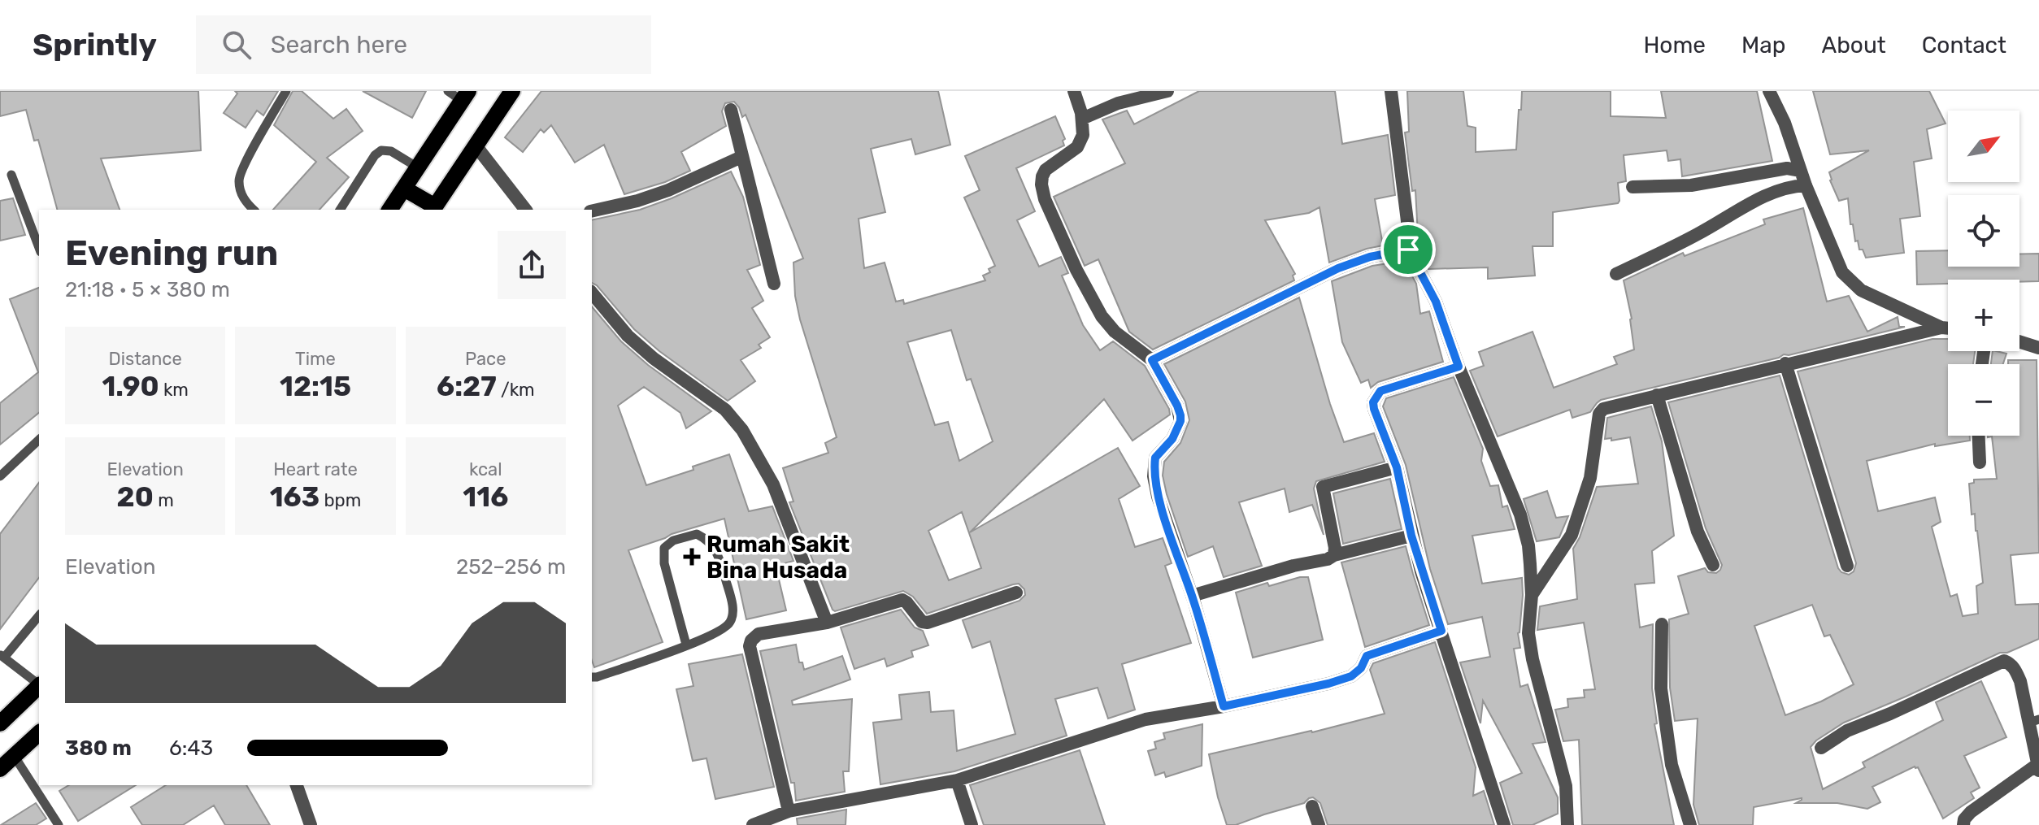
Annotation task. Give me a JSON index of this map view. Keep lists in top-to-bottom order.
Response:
{
  "places": {
    "health": ["Rumah Sakit Bina Husada"]
  },
  "north": "top right",
  "page": {
    "header": "Sprintly",
    "search": "Search here",
    "nav": [
      "Home",
      "Map",
      "About",
      "Contact"
    ],
    "map_buttons": ["+", "−"],
    "heading": ["Evening run", "21:18 · 5 × 380 m"],
    "stats": [
      ["Distance", "1.90 km"],
      ["Time", "12:15"],
      ["Pace", "6:27 /km"],
      ["Elevation", "20 m"],
      ["Heart rate", "163 bpm"],
      ["kcal", "116"]
    ],
    "chart": ["Elevation", "252–256 m"],
    "list": [
      {
        "name": "380 m",
        "note": "6:43"
      }
    ]
  }
}
